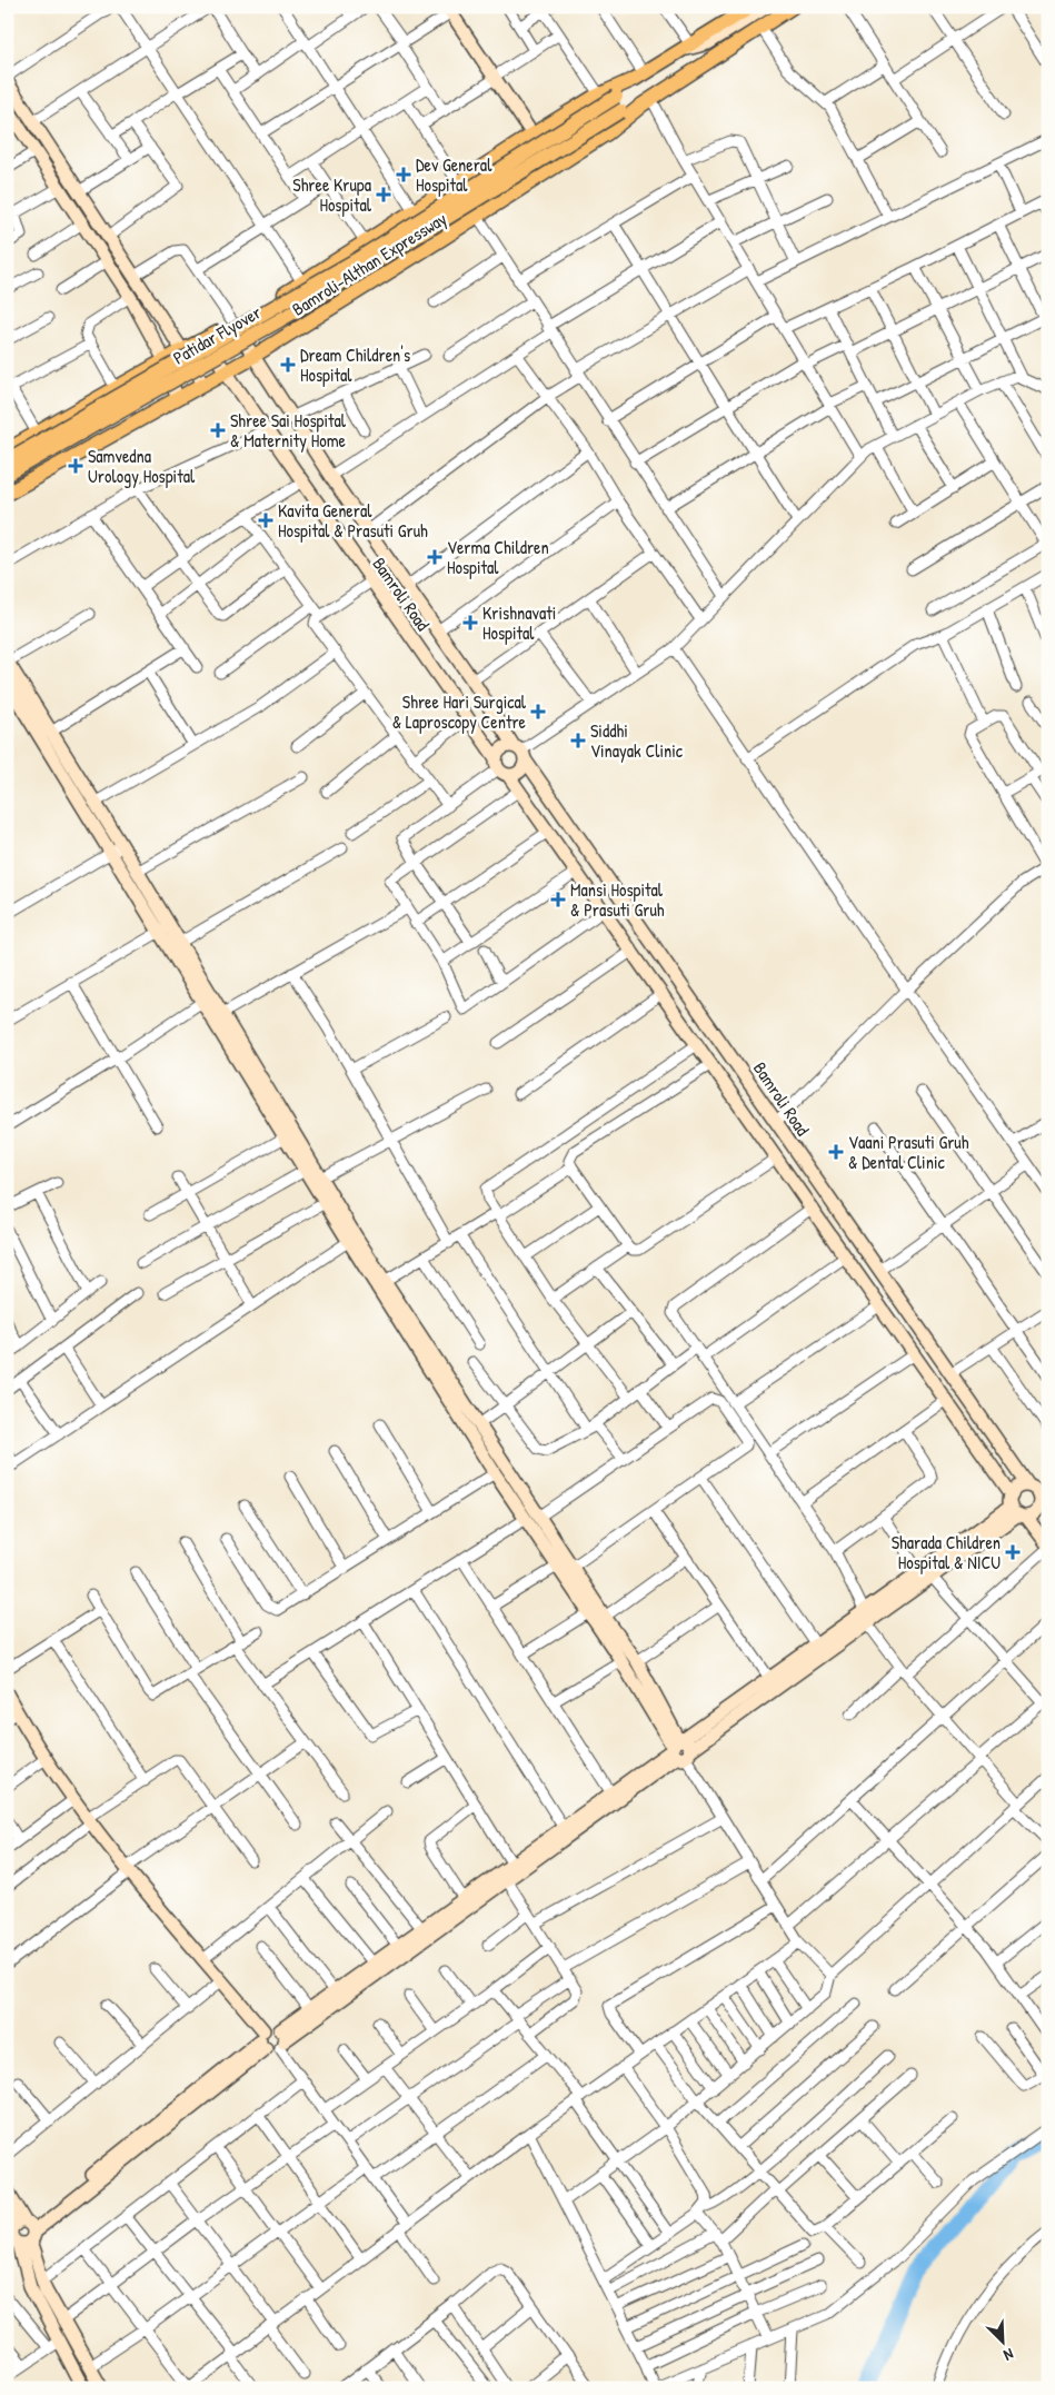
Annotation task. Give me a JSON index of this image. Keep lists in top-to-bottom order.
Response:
{
  "streets": {
    "main road": ["Bamroli-Althan Expressway", "Patidar Flyover"],
    "street": ["Bamroli Road"]
  },
  "crossings": [
    ["Bamroli-Althan Expressway", "Patidar Flyover"],
    ["Bamroli-Althan Expressway", "Bamroli Road"]
  ],
  "places": {
    "health": [
      "Dev General Hospital",
      "Shree Krupa Hospital",
      "Dream Children's Hospital",
      "Shree Sai Hospital & Maternity Home",
      "Samvedna Urology Hospital",
      "Kavita General Hospital & Prasuti Gruh",
      "Verma Children Hospital",
      "Krishnavati Hospital",
      "Shree Hari Surgical & Laproscopy Centre",
      "Siddhi Vinayak Clinic",
      "Mansi Hospital & Prasuti Gruh",
      "Vaani Prasuti Gruh & Dental Clinic",
      "Sharada Children Hospital & NICU"
    ]
  },
  "north": "bottom right"
}
